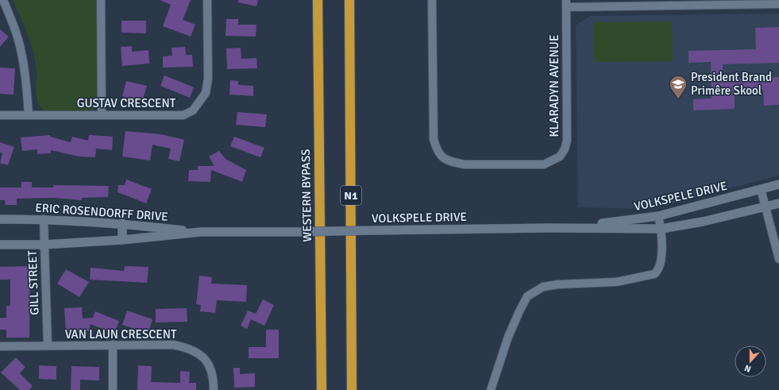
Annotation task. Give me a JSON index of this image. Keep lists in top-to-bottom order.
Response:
{
  "streets": {
    "highway": ["WESTERN BYPASS", "N1"],
    "street": [
      "KLARADYN AVENUE",
      "GUSTAV CRESCENT",
      "VOLKSPELE DRIVE",
      "ERIC ROSENDORFF DRIVE",
      "GILL STREET",
      "VAN LAUN CRESCENT"
    ]
  },
  "crossings": [
    ["VOLKSPELE DRIVE", "ERIC ROSENDORFF DRIVE"],
    ["ERIC ROSENDORFF DRIVE", "GILL STREET"],
    ["GILL STREET", "VAN LAUN CRESCENT"]
  ],
  "places": {
    "school or university": ["President Brand Primêre Skool"]
  },
  "north": "bottom"
}
